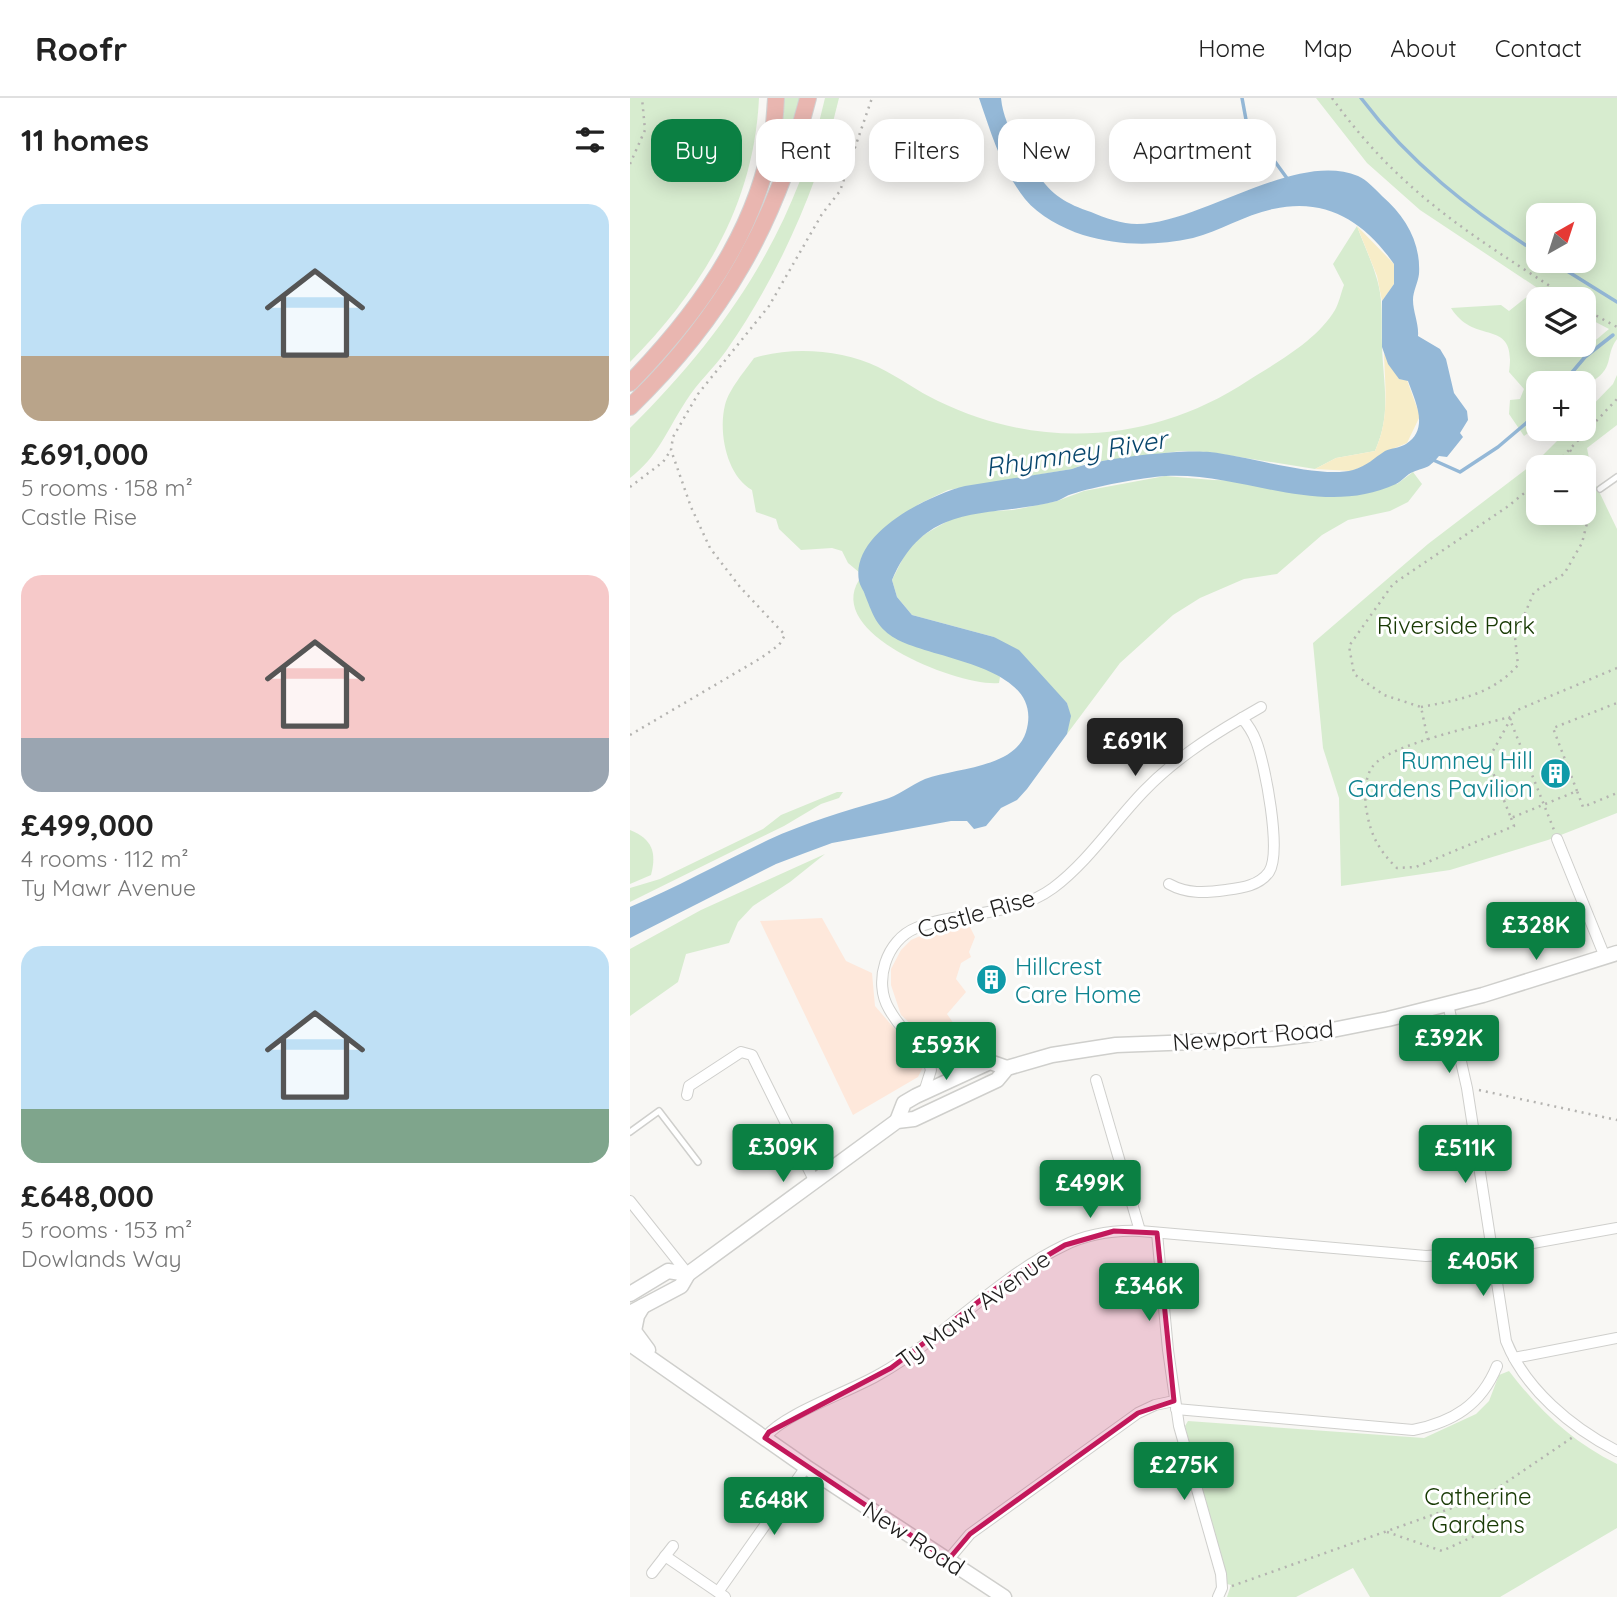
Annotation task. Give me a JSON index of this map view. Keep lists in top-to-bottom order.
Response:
{
  "streets": {
    "main road": ["Newport Road", "New Road"],
    "street": ["Castle Rise", "Ty Mawr Avenue"]
  },
  "crossings": [
    ["Castle Rise", "Newport Road"],
    ["Newport Road", "New Road"],
    ["Ty Mawr Avenue", "New Road"]
  ],
  "water": ["Rhymney River"],
  "parks": ["Riverside Park", "Catherine Gardens"],
  "places": {
    "building": ["Rumney Hill Gardens Pavilion", "Hillcrest Care Home"]
  },
  "north": "top right",
  "page": {
    "header": "Roofr",
    "nav": [
      "Home",
      "Map",
      "About",
      "Contact"
    ],
    "heading": "11 homes",
    "chip": [
      "Buy",
      "Rent",
      "Filters",
      "New",
      "Apartment"
    ],
    "list": [
      {
        "name": "£691,000",
        "note": "5 rooms · 158 m² · Castle Rise"
      },
      {
        "name": "£499,000",
        "note": "4 rooms · 112 m² · Ty Mawr Avenue"
      },
      {
        "name": "£648,000",
        "note": "5 rooms · 153 m² · Dowlands Way"
      }
    ],
    "map_buttons": ["+", "−"],
    "price": [
      "£691K",
      "£328K",
      "£392K",
      "£593K",
      "£309K",
      "£511K",
      "£499K",
      "£405K",
      "£346K",
      "£275K",
      "£648K"
    ]
  }
}
